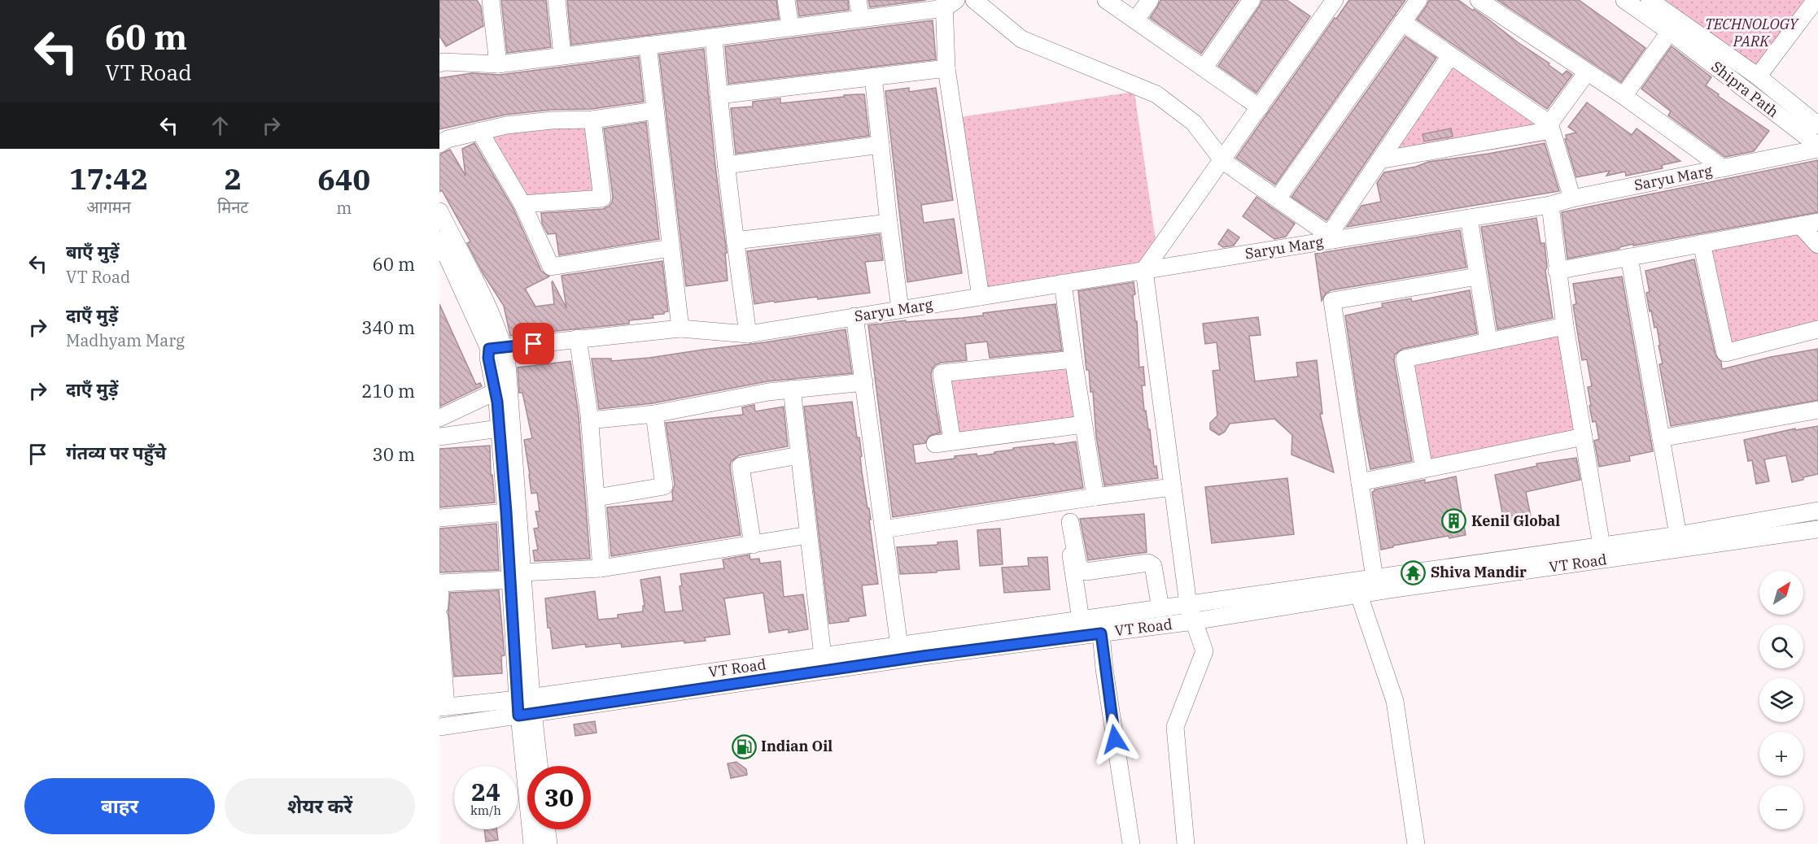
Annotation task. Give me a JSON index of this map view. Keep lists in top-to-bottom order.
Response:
{
  "streets": {
    "street": ["Shipra Path", "Saryu Marg", "VT Road"]
  },
  "crossings": [
    ["Shipra Path", "Saryu Marg"]
  ],
  "parks": ["TECHNOLOGY PARK"],
  "places": {
    "building": ["Kenil Global"],
    "temple": ["Shiva Mandir"],
    "fuel station": ["Indian Oil"]
  },
  "north": "top right",
  "page": {
    "turn": ["60 m", "VT Road"],
    "eta": [
      "17:42",
      "आगमन",
      "2",
      "मिनट",
      "640",
      "m"
    ],
    "list": [
      {
        "name": "बाएँ मुड़ें",
        "note": "VT Road",
        "value": "60 m"
      },
      {
        "name": "दाएँ मुड़ें",
        "note": "Madhyam Marg",
        "value": "340 m"
      },
      {
        "name": "दाएँ मुड़ें",
        "value": "210 m"
      },
      {
        "name": "गंतव्य पर पहुँचे",
        "value": "30 m"
      }
    ],
    "map_buttons": ["+", "−"],
    "speed": "24 km/h",
    "limit": "30",
    "buttons": ["बाहर", "शेयर करें"]
  }
}
